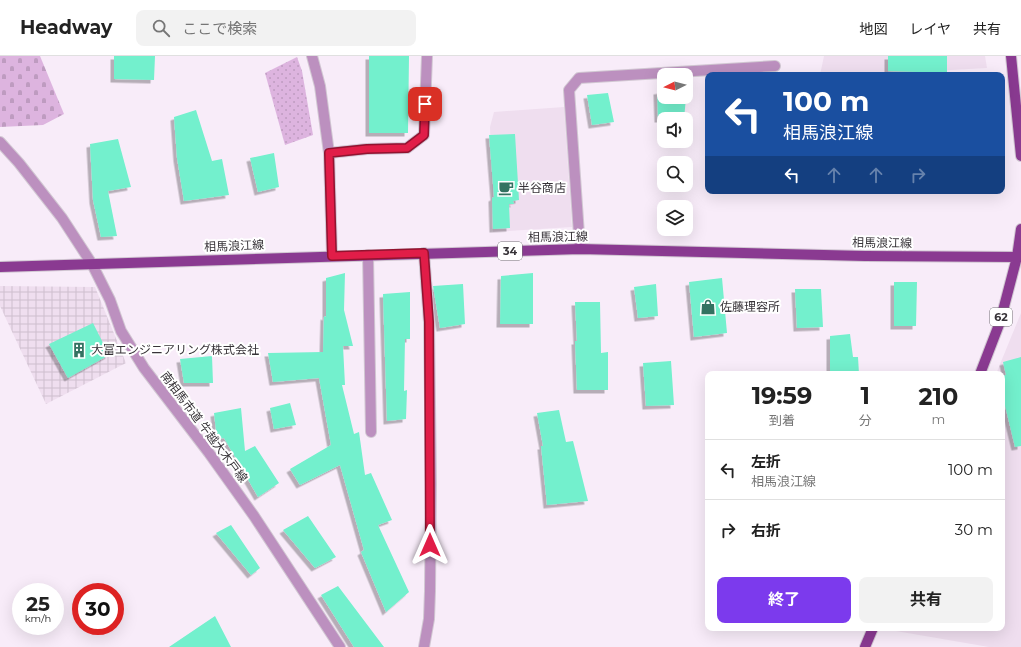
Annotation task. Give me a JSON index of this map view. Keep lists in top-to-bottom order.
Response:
{
  "streets": {
    "main road": ["相馬浪江線", "34", "62"],
    "street": ["南相馬市道 牛越大木戸線"]
  },
  "crossings": [
    ["相馬浪江線", "62"],
    ["相馬浪江線", "南相馬市道 牛越大木戸線"]
  ],
  "places": {
    "cafe": ["半谷商店"],
    "shop": ["佐藤理容所"],
    "building": ["大富エンジニアリング株式会社"]
  },
  "north": "left",
  "page": {
    "header": "Headway",
    "search": "ここで検索",
    "nav": ["地図", "レイヤ", "共有"],
    "turn": ["100 m", "相馬浪江線"],
    "eta": [
      "19:59",
      "到着",
      "1",
      "分",
      "210",
      "m"
    ],
    "list": [
      {
        "name": "左折",
        "note": "相馬浪江線",
        "value": "100 m"
      },
      {
        "name": "右折",
        "value": "30 m"
      }
    ],
    "buttons": ["終了", "共有"],
    "speed": "25 km/h",
    "limit": "30"
  }
}
